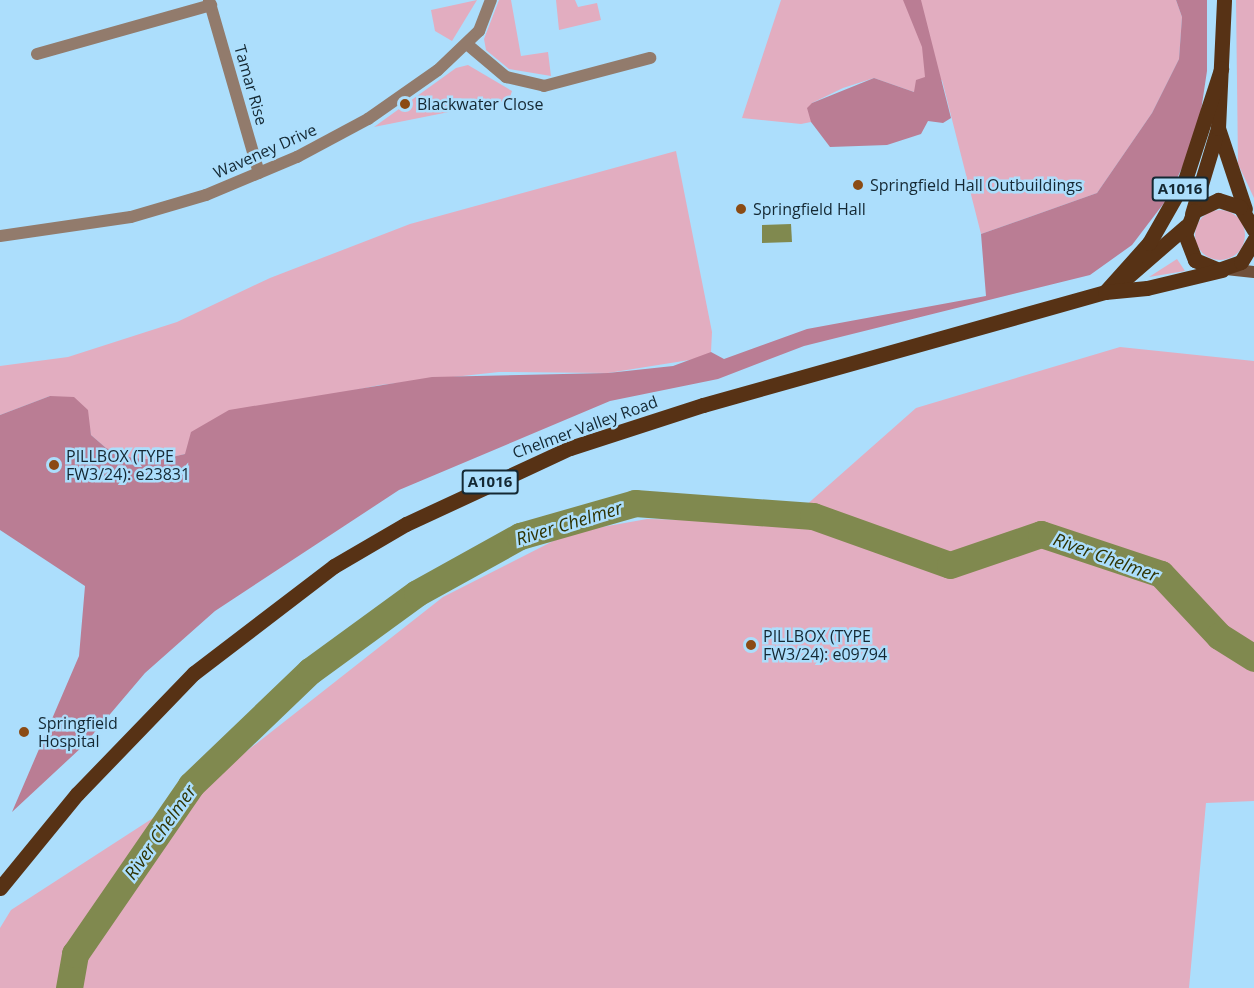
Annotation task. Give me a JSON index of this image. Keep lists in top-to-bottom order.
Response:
{
  "streets": {
    "main road": ["A1016", "Chelmer Valley Road"],
    "street": ["Tamar Rise", "Waveney Drive"]
  },
  "crossings": [
    ["Tamar Rise", "Waveney Drive"],
    ["A1016", "Chelmer Valley Road"]
  ],
  "water": ["River Chelmer"],
  "places": [
    "Blackwater Close",
    "Springfield Hall Outbuildings",
    "Springfield Hall",
    "PILLBOX (TYPE FW3/24): e23831",
    "PILLBOX (TYPE FW3/24): e09794",
    "Springfield Hospital"
  ]
}
